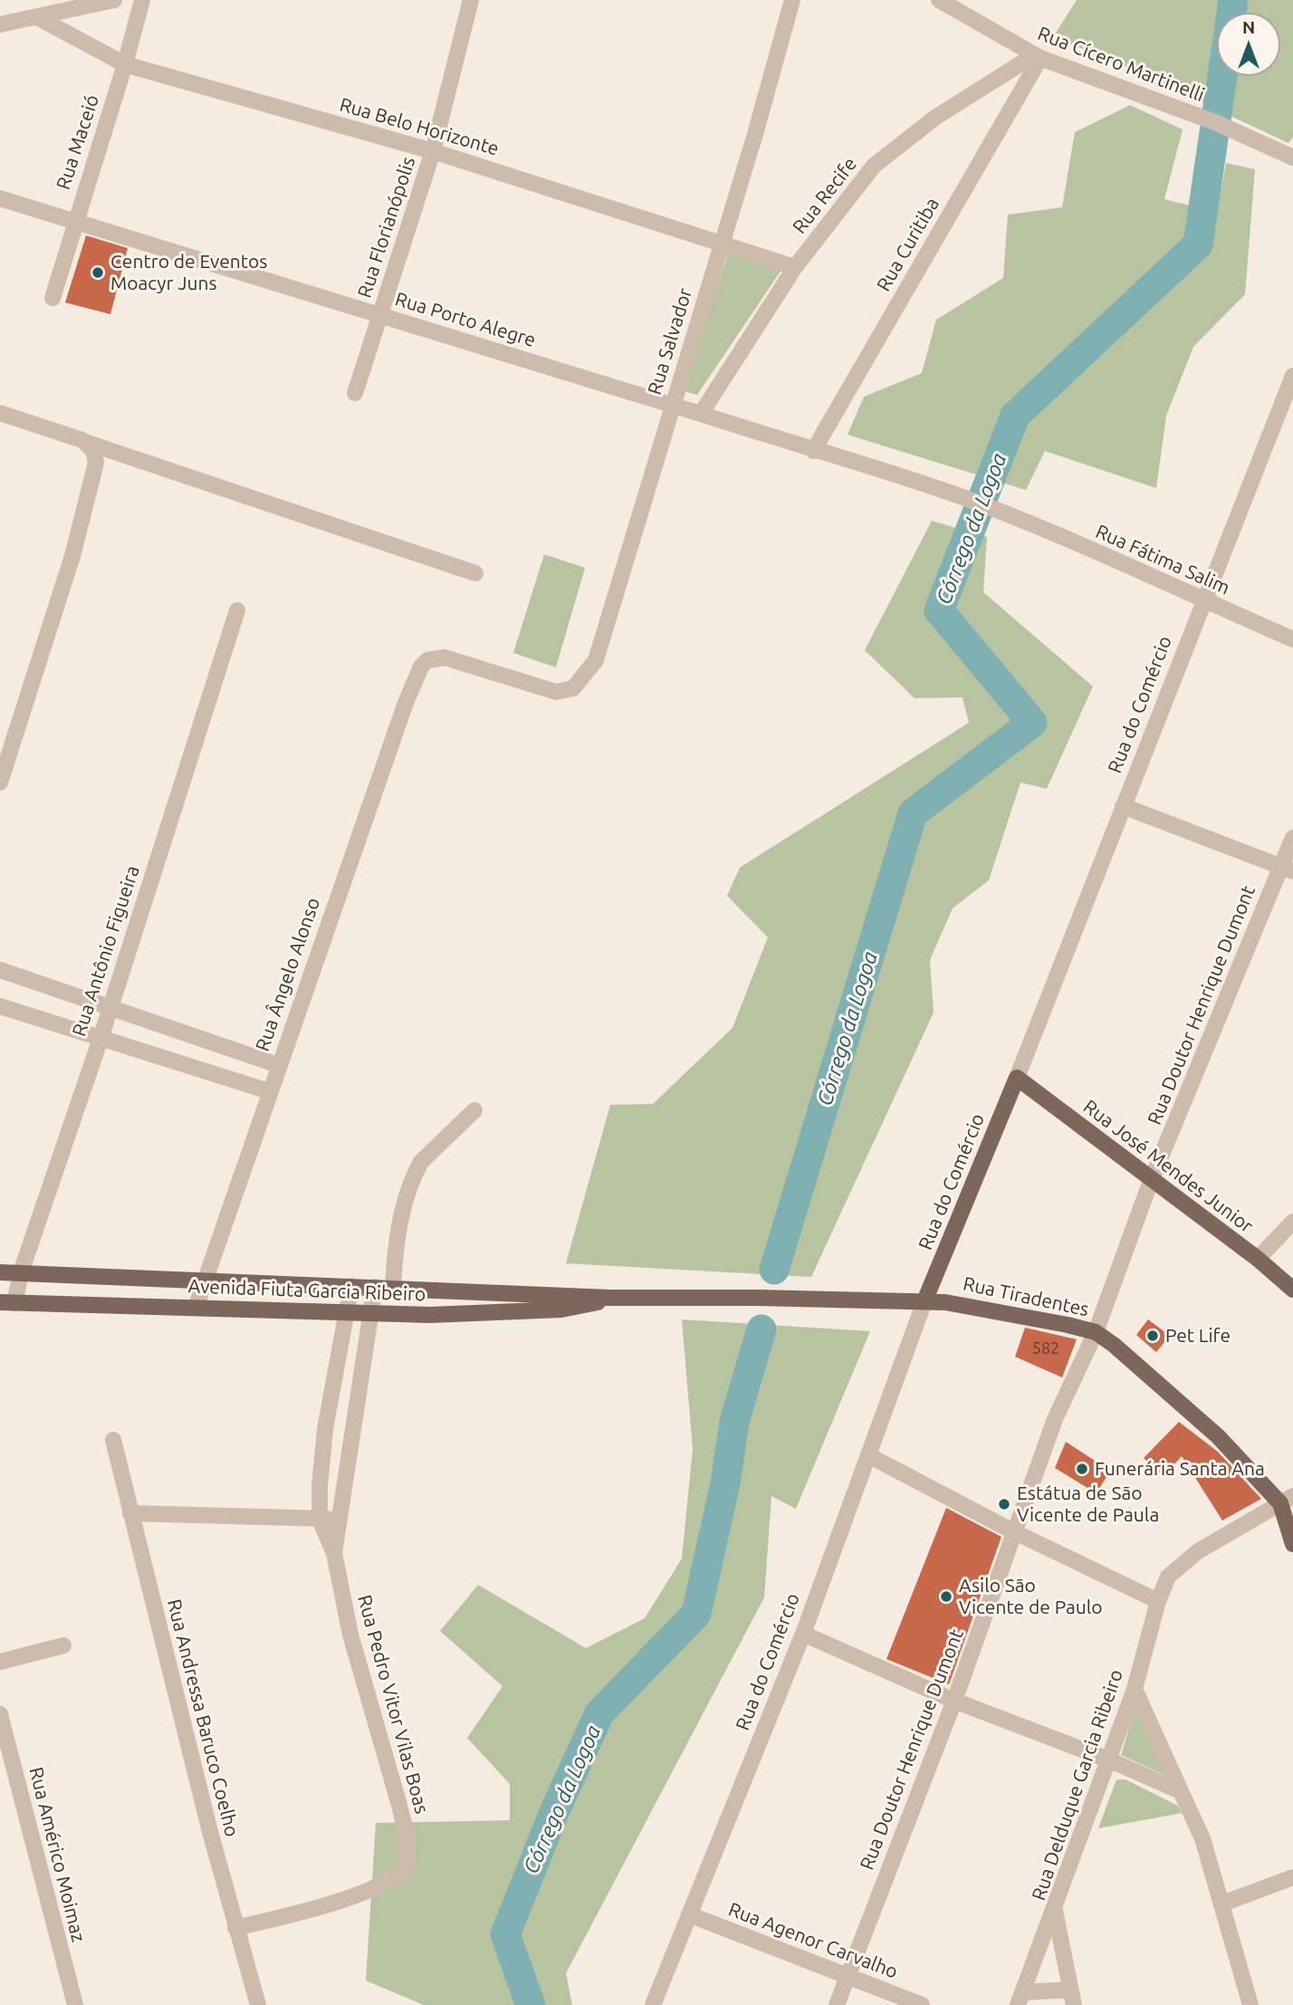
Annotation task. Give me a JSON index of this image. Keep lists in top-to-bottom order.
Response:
{
  "streets": {
    "main road": [
      "Rua do Comércio",
      "Rua José Mendes Junior",
      "Avenida Fiuta Garcia Ribeiro",
      "Rua Tiradentes"
    ],
    "street": [
      "Rua Cícero Martinelli",
      "Rua Belo Horizonte",
      "Rua Maceió",
      "Rua Recife",
      "Rua Florianópolis",
      "Rua Curitiba",
      "Rua Porto Alegre",
      "Rua Salvador",
      "Rua Fátima Salim",
      "Rua Antônio Figueira",
      "Rua Ângelo Alonso",
      "Rua Doutor Henrique Dumont",
      "Rua Pedro Vitor Vilas Boas",
      "Rua Andressa Baruco Coelho",
      "Rua Delduque Garcia Ribeiro",
      "Rua Américo Moimaz",
      "Rua Agenor Carvalho"
    ]
  },
  "crossings": [
    ["Rua Cícero Martinelli", "Rua Recife"],
    ["Rua Cícero Martinelli", "Rua Curitiba"],
    ["Rua Belo Horizonte", "Rua Maceió"],
    ["Rua Belo Horizonte", "Rua Recife"],
    ["Rua Belo Horizonte", "Rua Florianópolis"],
    ["Rua Belo Horizonte", "Rua Salvador"],
    ["Rua Maceió", "Rua Porto Alegre"],
    ["Rua Recife", "Rua Curitiba"],
    ["Rua Recife", "Rua Porto Alegre"],
    ["Rua Florianópolis", "Rua Porto Alegre"],
    ["Rua Curitiba", "Rua Porto Alegre"],
    ["Rua Porto Alegre", "Rua Salvador"],
    ["Rua Porto Alegre", "Rua Fátima Salim"],
    ["Rua Salvador", "Rua Ângelo Alonso"],
    ["Rua Fátima Salim", "Rua do Comércio"],
    ["Rua do Comércio", "Rua José Mendes Junior"],
    ["Rua do Comércio", "Avenida Fiuta Garcia Ribeiro"],
    ["Rua do Comércio", "Rua Tiradentes"],
    ["Rua do Comércio", "Rua Agenor Carvalho"],
    ["Rua Antônio Figueira", "Avenida Fiuta Garcia Ribeiro"],
    ["Rua Ângelo Alonso", "Avenida Fiuta Garcia Ribeiro"],
    ["Rua Doutor Henrique Dumont", "Rua José Mendes Junior"],
    ["Rua Doutor Henrique Dumont", "Rua Tiradentes"],
    ["Rua Doutor Henrique Dumont", "Rua Agenor Carvalho"],
    ["Avenida Fiuta Garcia Ribeiro", "Rua Tiradentes"],
    ["Avenida Fiuta Garcia Ribeiro", "Rua Pedro Vitor Vilas Boas"],
    ["Rua Tiradentes", "Rua Delduque Garcia Ribeiro"],
    ["Rua Pedro Vitor Vilas Boas", "Rua Andressa Baruco Coelho"]
  ],
  "water": ["Córrego da Logoa"],
  "places": [
    "Centro de Eventos Moacyr Juns",
    "Pet Life",
    "Funerária Santa Ana",
    "Estátua de São Vicente de Paula",
    "Asilo São Vicente de Paulo"
  ],
  "house_numbers": ["582"],
  "north": "top"
}
